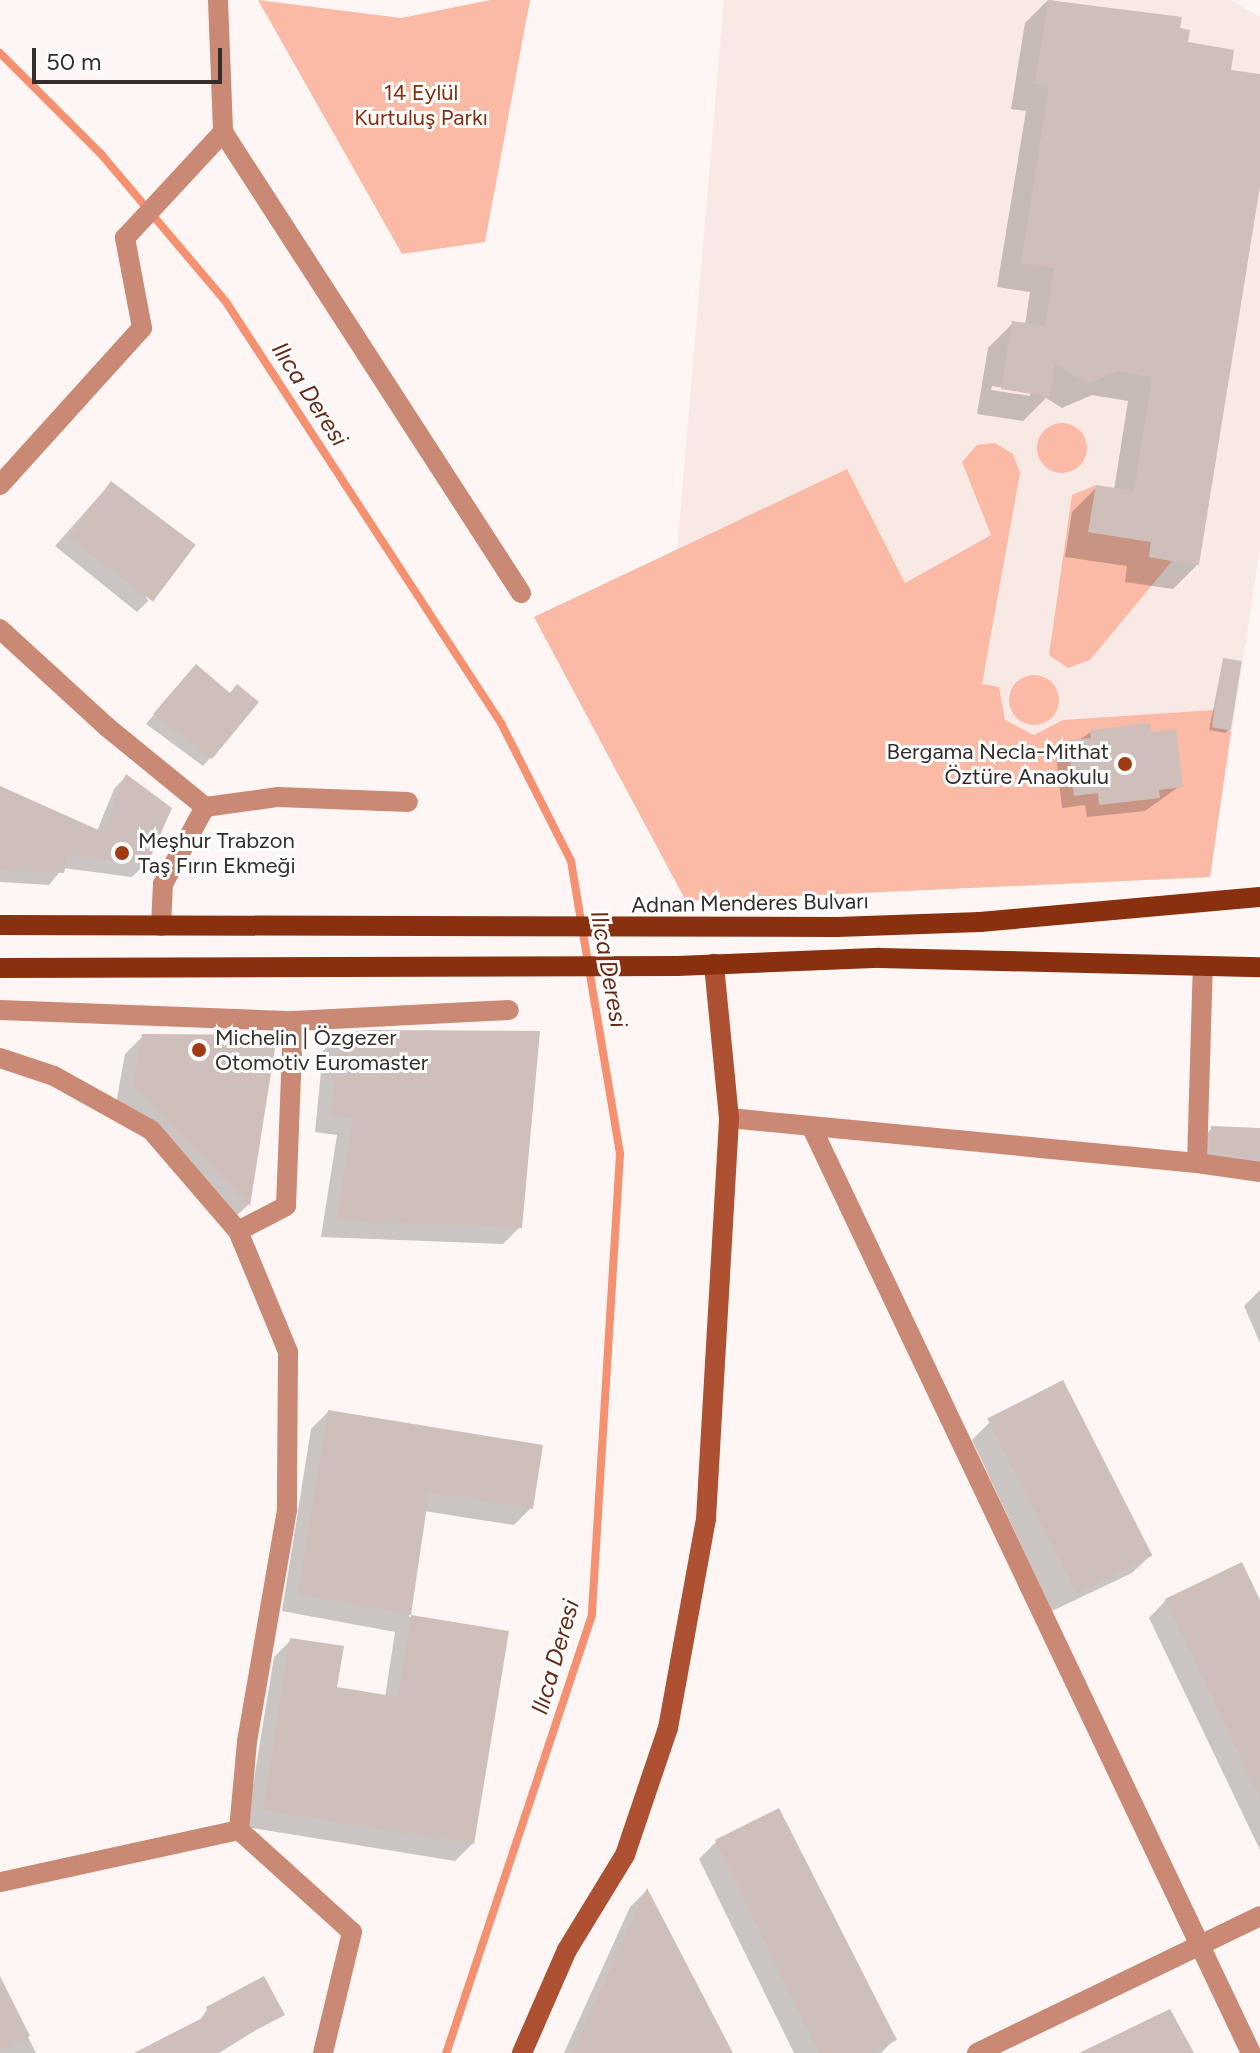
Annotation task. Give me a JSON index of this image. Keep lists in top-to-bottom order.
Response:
{
  "streets": {
    "main road": ["Adnan Menderes Bulvarı"]
  },
  "water": ["Ilıca Deresi"],
  "parks": ["14 Eylül Kurtuluş Parkı"],
  "places": ["Bergama Necla-Mithat Öztüre Anaokulu", "Meşhur Trabzon Taş Fırın Ekmeği", "Michelin | Özgezer Otomotiv Euromaster"],
  "scale_bar": "50 m"
}
